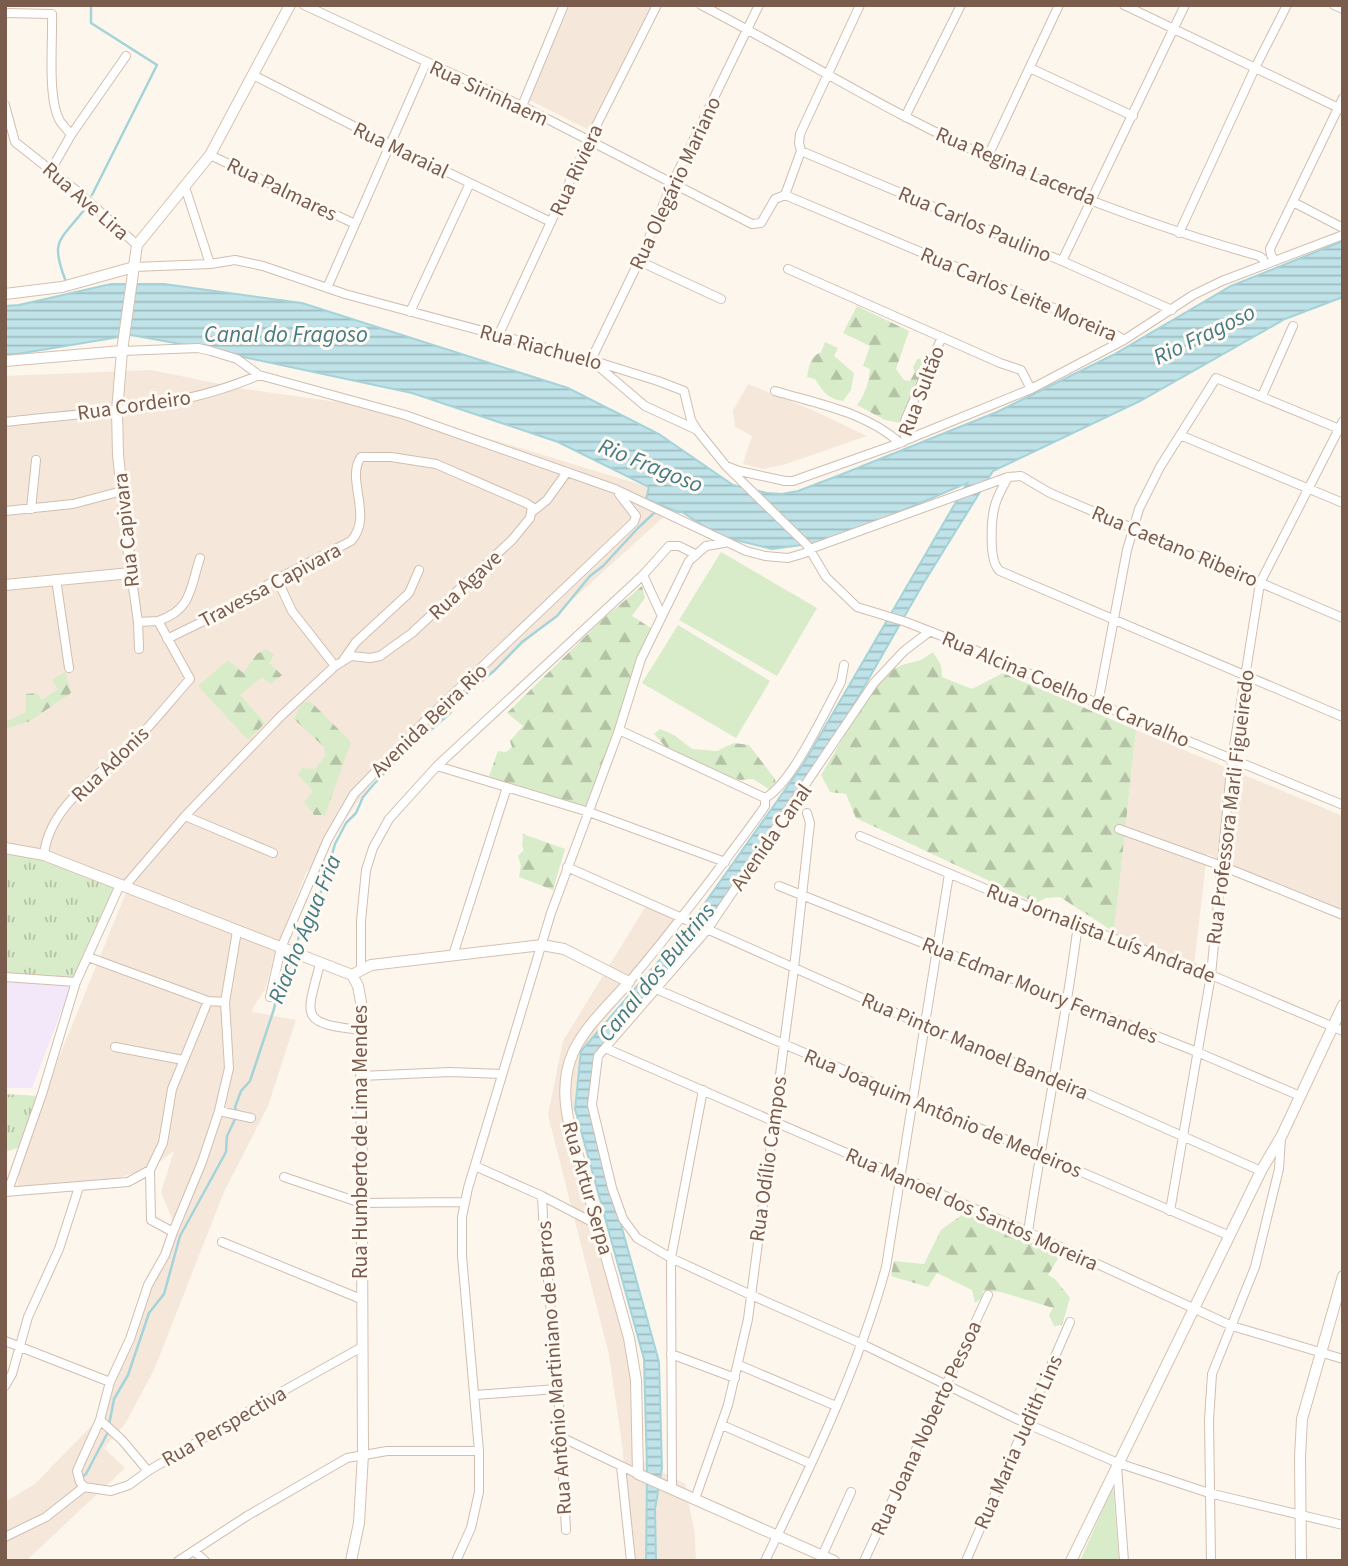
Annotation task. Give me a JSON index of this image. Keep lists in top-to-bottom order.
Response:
{
  "streets": {
    "street": [
      "Rua Sirinhaem",
      "Rua Maraial",
      "Rua Regina Lacerda",
      "Rua Riviera",
      "Rua Olegário Mariano",
      "Rua Palmares",
      "Rua Ave Lira",
      "Rua Carlos Paulino",
      "Rua Carlos Leite Moreira",
      "Rua Riachuelo",
      "Rua Sultão",
      "Rua Cordeiro",
      "Rua Capivara",
      "Rua Caetano Ribeiro",
      "Travessa Capivara",
      "Rua Agave",
      "Rua Alcina Coelho de Carvalho",
      "Avenida Beira Rio",
      "Rua Adonis",
      "Rua Professora Marli Figueiredo",
      "Avenida Canal",
      "Rua Jornalista Luís Andrade",
      "Rua Edmar Moury Fernandes",
      "Rua Pintor Manoel Bandeira",
      "Rua Joaquim Antônio de Medeiros",
      "Rua Humberto de Lima Mendes",
      "Rua Odílio Campos",
      "Rua Artur Serpa",
      "Rua Manoel dos Santos Moreira",
      "Rua Antônio Martiniano de Barros",
      "Rua Perspectiva",
      "Rua Joana Noberto Pessoa",
      "Rua Maria Judith Lins"
    ]
  },
  "crossings": [
    ["Rua Sirinhaem", "Rua Riviera"],
    ["Rua Sirinhaem", "Rua Olegário Mariano"],
    ["Rua Sirinhaem", "Rua Carlos Leite Moreira"],
    ["Rua Maraial", "Rua Riviera"],
    ["Rua Regina Lacerda", "Rua Olegário Mariano"],
    ["Rua Regina Lacerda", "Rua Carlos Leite Moreira"],
    ["Rua Riviera", "Rua Riachuelo"],
    ["Rua Olegário Mariano", "Rua Riachuelo"],
    ["Rua Ave Lira", "Rua Riachuelo"],
    ["Rua Ave Lira", "Rua Capivara"],
    ["Rua Carlos Paulino", "Rua Carlos Leite Moreira"],
    ["Rua Riachuelo", "Rua Alcina Coelho de Carvalho"],
    ["Rua Cordeiro", "Rua Capivara"],
    ["Rua Caetano Ribeiro", "Rua Professora Marli Figueiredo"],
    ["Travessa Capivara", "Rua Agave"],
    ["Travessa Capivara", "Rua Adonis"],
    ["Rua Alcina Coelho de Carvalho", "Rua Professora Marli Figueiredo"],
    ["Rua Alcina Coelho de Carvalho", "Avenida Canal"],
    ["Rua Professora Marli Figueiredo", "Rua Jornalista Luís Andrade"],
    ["Rua Professora Marli Figueiredo", "Rua Edmar Moury Fernandes"],
    ["Rua Professora Marli Figueiredo", "Rua Pintor Manoel Bandeira"],
    ["Rua Professora Marli Figueiredo", "Rua Joaquim Antônio de Medeiros"],
    ["Avenida Canal", "Rua Pintor Manoel Bandeira"],
    ["Avenida Canal", "Rua Joaquim Antônio de Medeiros"],
    ["Avenida Canal", "Rua Manoel dos Santos Moreira"],
    ["Rua Edmar Moury Fernandes", "Rua Odílio Campos"],
    ["Rua Pintor Manoel Bandeira", "Rua Odílio Campos"],
    ["Rua Pintor Manoel Bandeira", "Rua Artur Serpa"],
    ["Rua Joaquim Antônio de Medeiros", "Rua Odílio Campos"],
    ["Rua Humberto de Lima Mendes", "Rua Perspectiva"],
    ["Rua Odílio Campos", "Rua Manoel dos Santos Moreira"]
  ],
  "water": [
    "Canal do Fragoso",
    "Rio Fragoso",
    "Riacho Água Fria",
    "Canal dos Bultrins"
  ]
}
